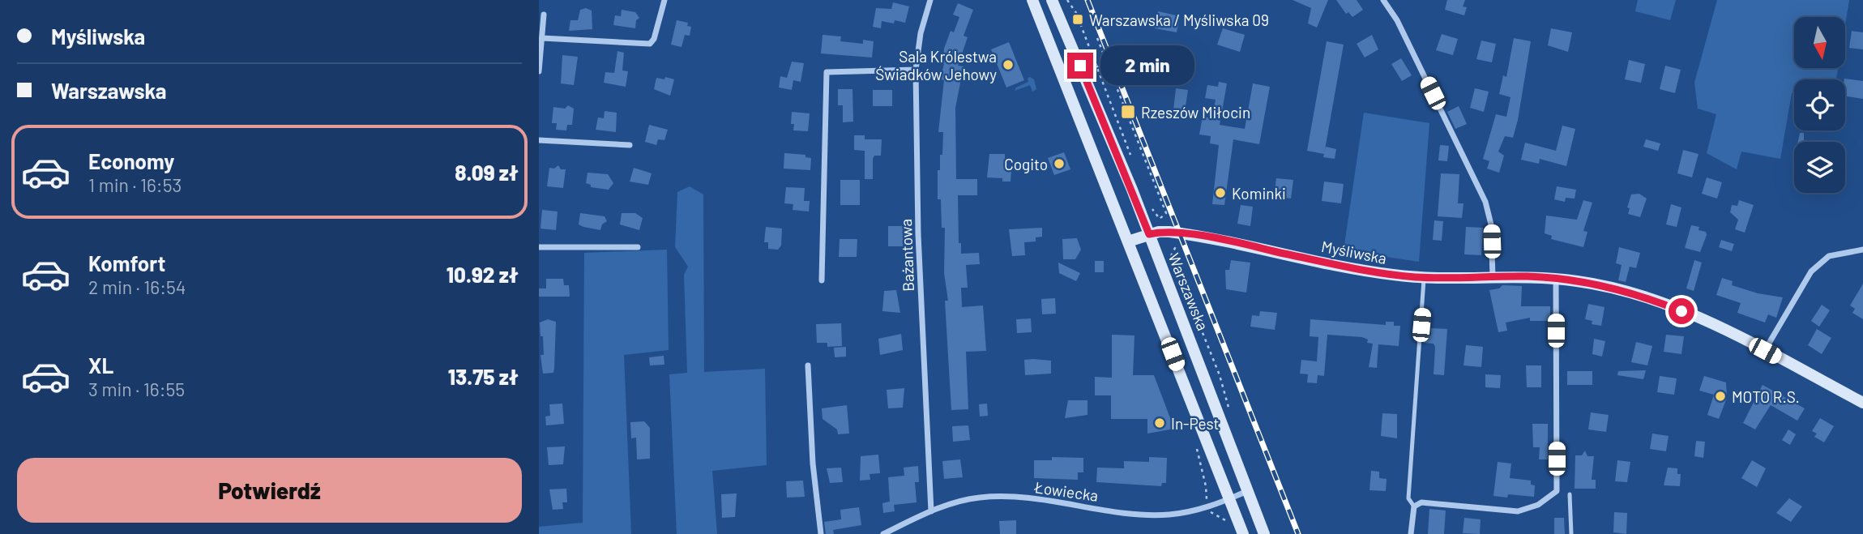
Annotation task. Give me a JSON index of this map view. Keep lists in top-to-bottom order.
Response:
{
  "streets": {
    "main road": ["Myśliwska", "Warszawska"],
    "street": ["Bażantowa", "Łowiecka"]
  },
  "crossings": [
    ["Myśliwska", "Warszawska"],
    ["Bażantowa", "Łowiecka"],
    ["Warszawska", "Łowiecka"]
  ],
  "places": {
    "transit": ["Warszawska / Myśliwska 09", "Rzeszów Miłocin"],
    "other": [
      "Sala Królestwa Świadków Jehowy",
      "Cogito",
      "Kominki",
      "MOTO R.S.",
      "In-Pest"
    ]
  },
  "north": "bottom",
  "page": {
    "banner": ["Myśliwska", "Warszawska"],
    "bubble": "2 min",
    "list": [
      {
        "name": "Economy",
        "note": "1 min · 16:53",
        "value": "8.09 zł"
      },
      {
        "name": "Komfort",
        "note": "2 min · 16:54",
        "value": "10.92 zł"
      },
      {
        "name": "XL",
        "note": "3 min · 16:55",
        "value": "13.75 zł"
      }
    ],
    "buttons": "Potwierdź"
  }
}
